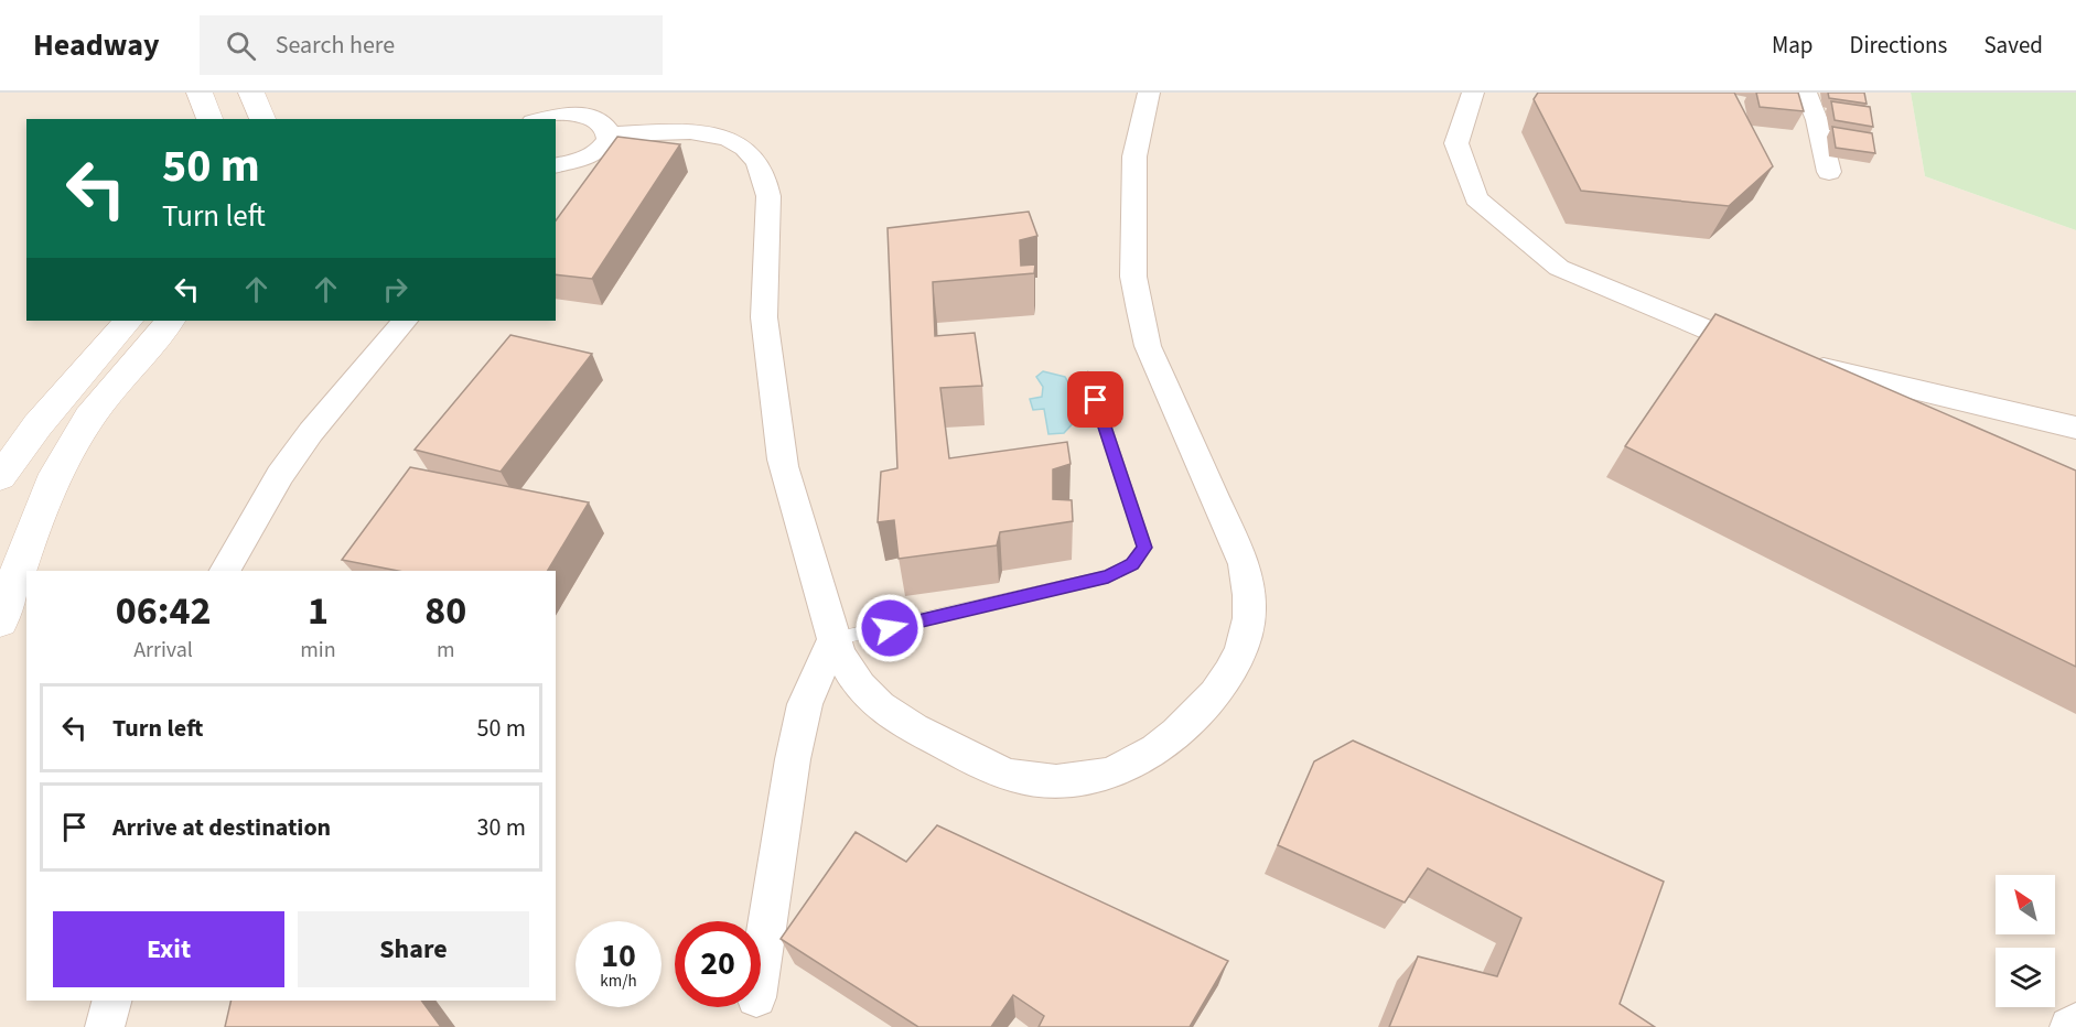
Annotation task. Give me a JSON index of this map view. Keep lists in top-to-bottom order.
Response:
{
  "north": "top left",
  "page": {
    "header": "Headway",
    "search": "Search here",
    "nav": ["Map", "Directions", "Saved"],
    "turn": ["50 m", "Turn left"],
    "eta": [
      "06:42",
      "Arrival",
      "1",
      "min",
      "80",
      "m"
    ],
    "list": [
      {
        "name": "Turn left",
        "value": "50 m"
      },
      {
        "name": "Arrive at destination",
        "value": "30 m"
      }
    ],
    "buttons": ["Exit", "Share"],
    "speed": "10 km/h",
    "limit": "20"
  }
}
